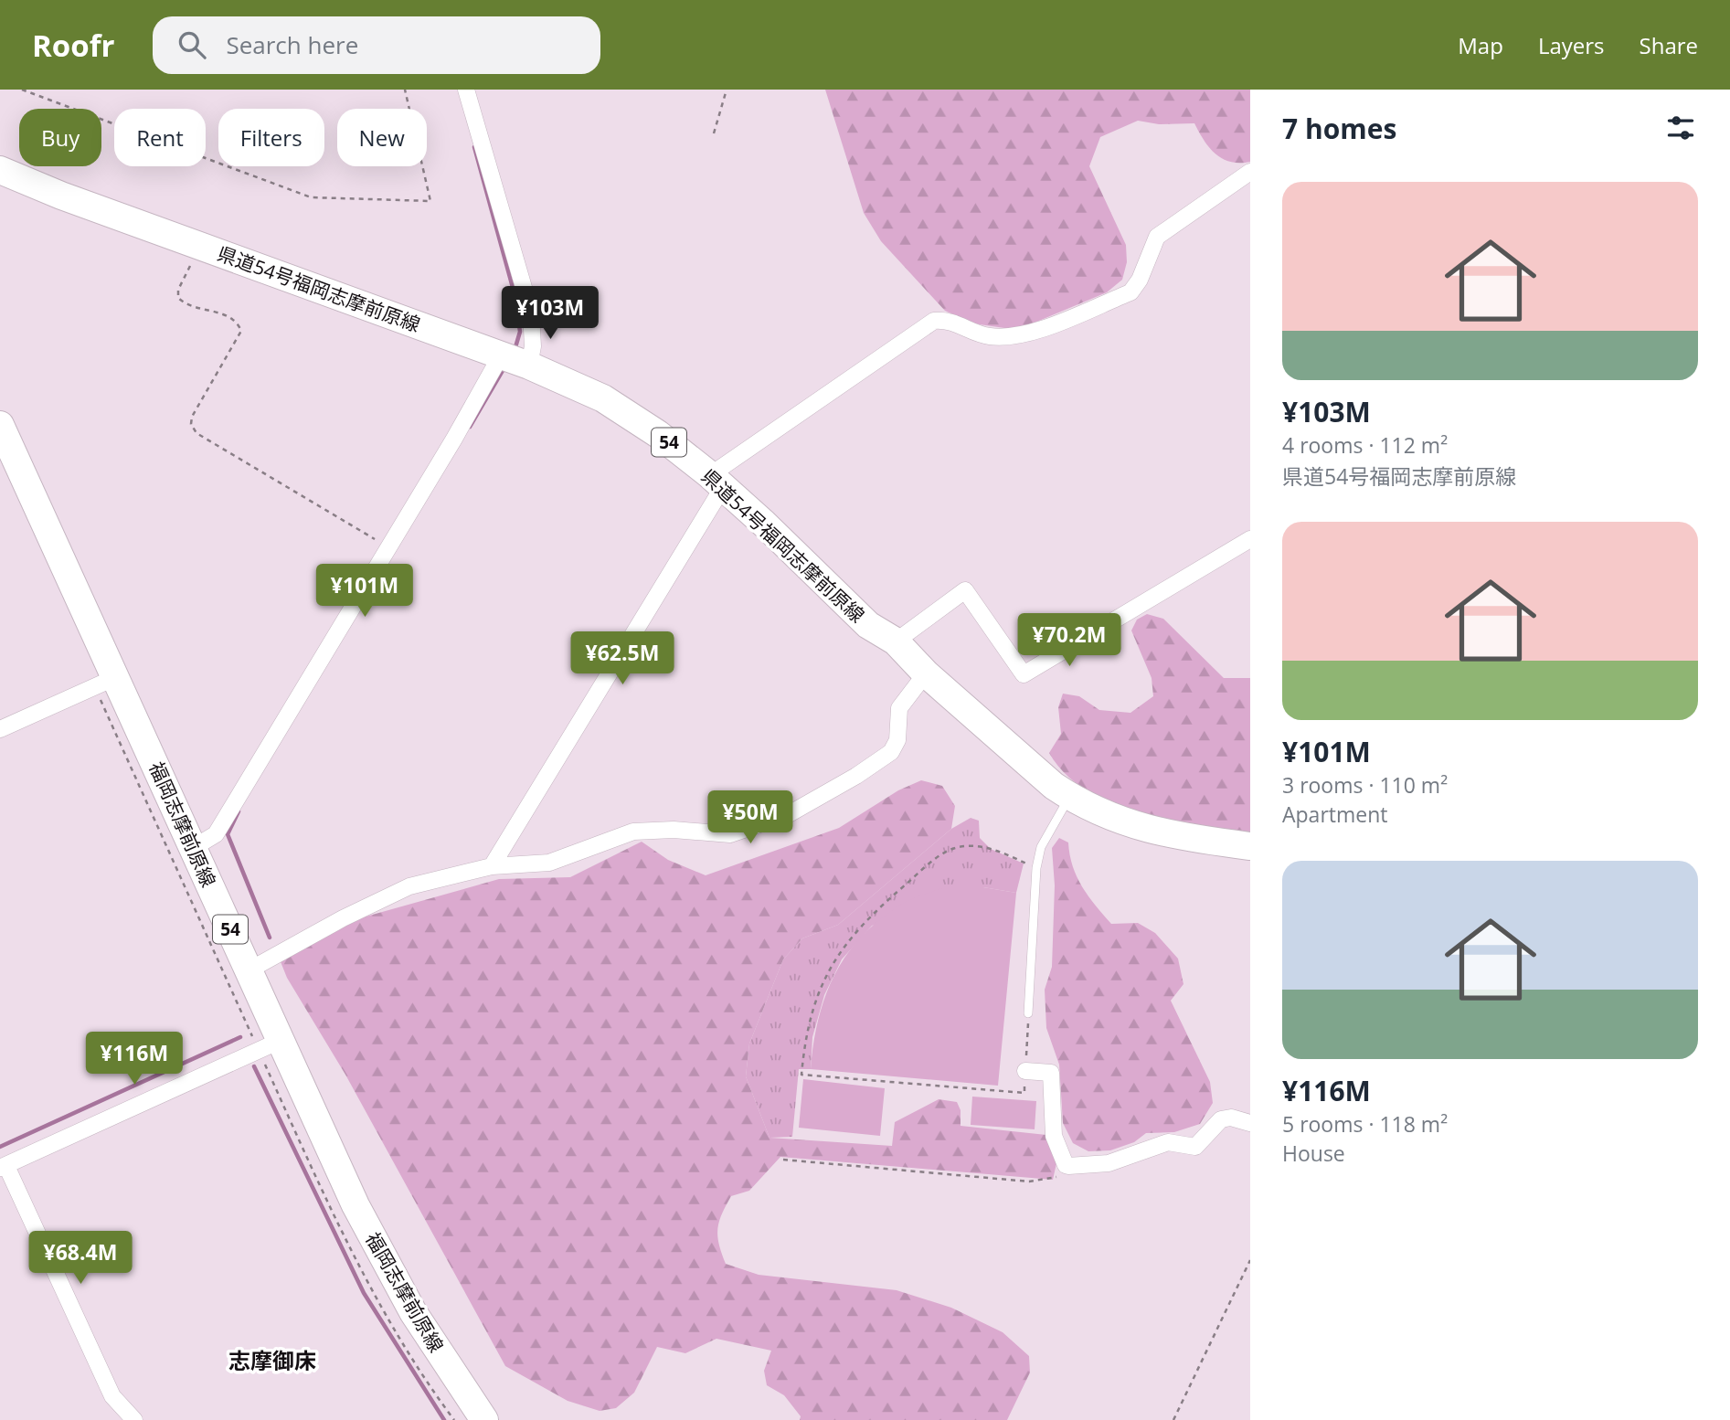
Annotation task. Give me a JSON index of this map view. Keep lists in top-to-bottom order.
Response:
{
  "streets": {
    "main road": ["県道54号福岡志摩前原線", "54", "福岡志摩前原線"]
  },
  "districts": ["志摩御床"],
  "page": {
    "header": "Roofr",
    "search": "Search here",
    "nav": ["Map", "Layers", "Share"],
    "heading": "7 homes",
    "chip": [
      "Buy",
      "Rent",
      "Filters",
      "New"
    ],
    "list": [
      {
        "name": "¥103M",
        "note": "4 rooms · 112 m² · 県道54号福岡志摩前原線"
      },
      {
        "name": "¥101M",
        "note": "3 rooms · 110 m² · Apartment"
      },
      {
        "name": "¥116M",
        "note": "5 rooms · 118 m² · House"
      }
    ],
    "price": [
      "¥103M",
      "¥101M",
      "¥70.2M",
      "¥62.5M",
      "¥50M",
      "¥116M",
      "¥68.4M"
    ]
  }
}
